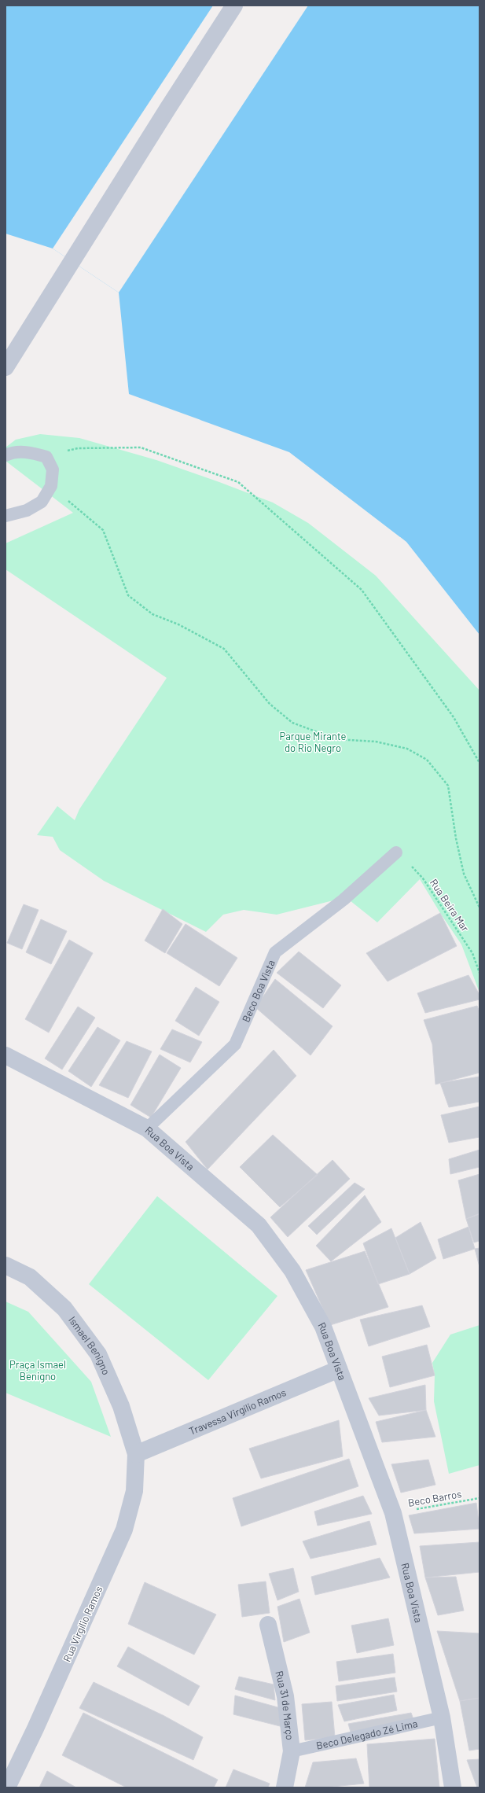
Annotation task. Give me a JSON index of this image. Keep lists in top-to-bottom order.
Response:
{
  "streets": {
    "street": [
      "Rua Boa Vista",
      "Ismael Benigno",
      "Travessa Virgílio Ramos",
      "Rua Virgílio Ramos",
      "Rua 31 de Março"
    ],
    "lane": ["Beco Boa Vista", "Beco Delegado Zé Lima"],
    "path": ["Rua Beira Mar", "Beco Barros"]
  },
  "crossings": [
    ["Rua Beira Mar", "Beco Boa Vista"],
    ["Beco Boa Vista", "Rua Boa Vista"],
    ["Rua Boa Vista", "Travessa Virgílio Ramos"],
    ["Rua Boa Vista", "Beco Barros"],
    ["Rua Boa Vista", "Beco Delegado Zé Lima"],
    ["Ismael Benigno", "Travessa Virgílio Ramos"],
    ["Ismael Benigno", "Rua Virgílio Ramos"],
    ["Travessa Virgílio Ramos", "Rua Virgílio Ramos"],
    ["Rua 31 de Março", "Beco Delegado Zé Lima"]
  ],
  "parks": ["Parque Mirante do Rio Negro", "Praça Ismael Benigno"]
}
